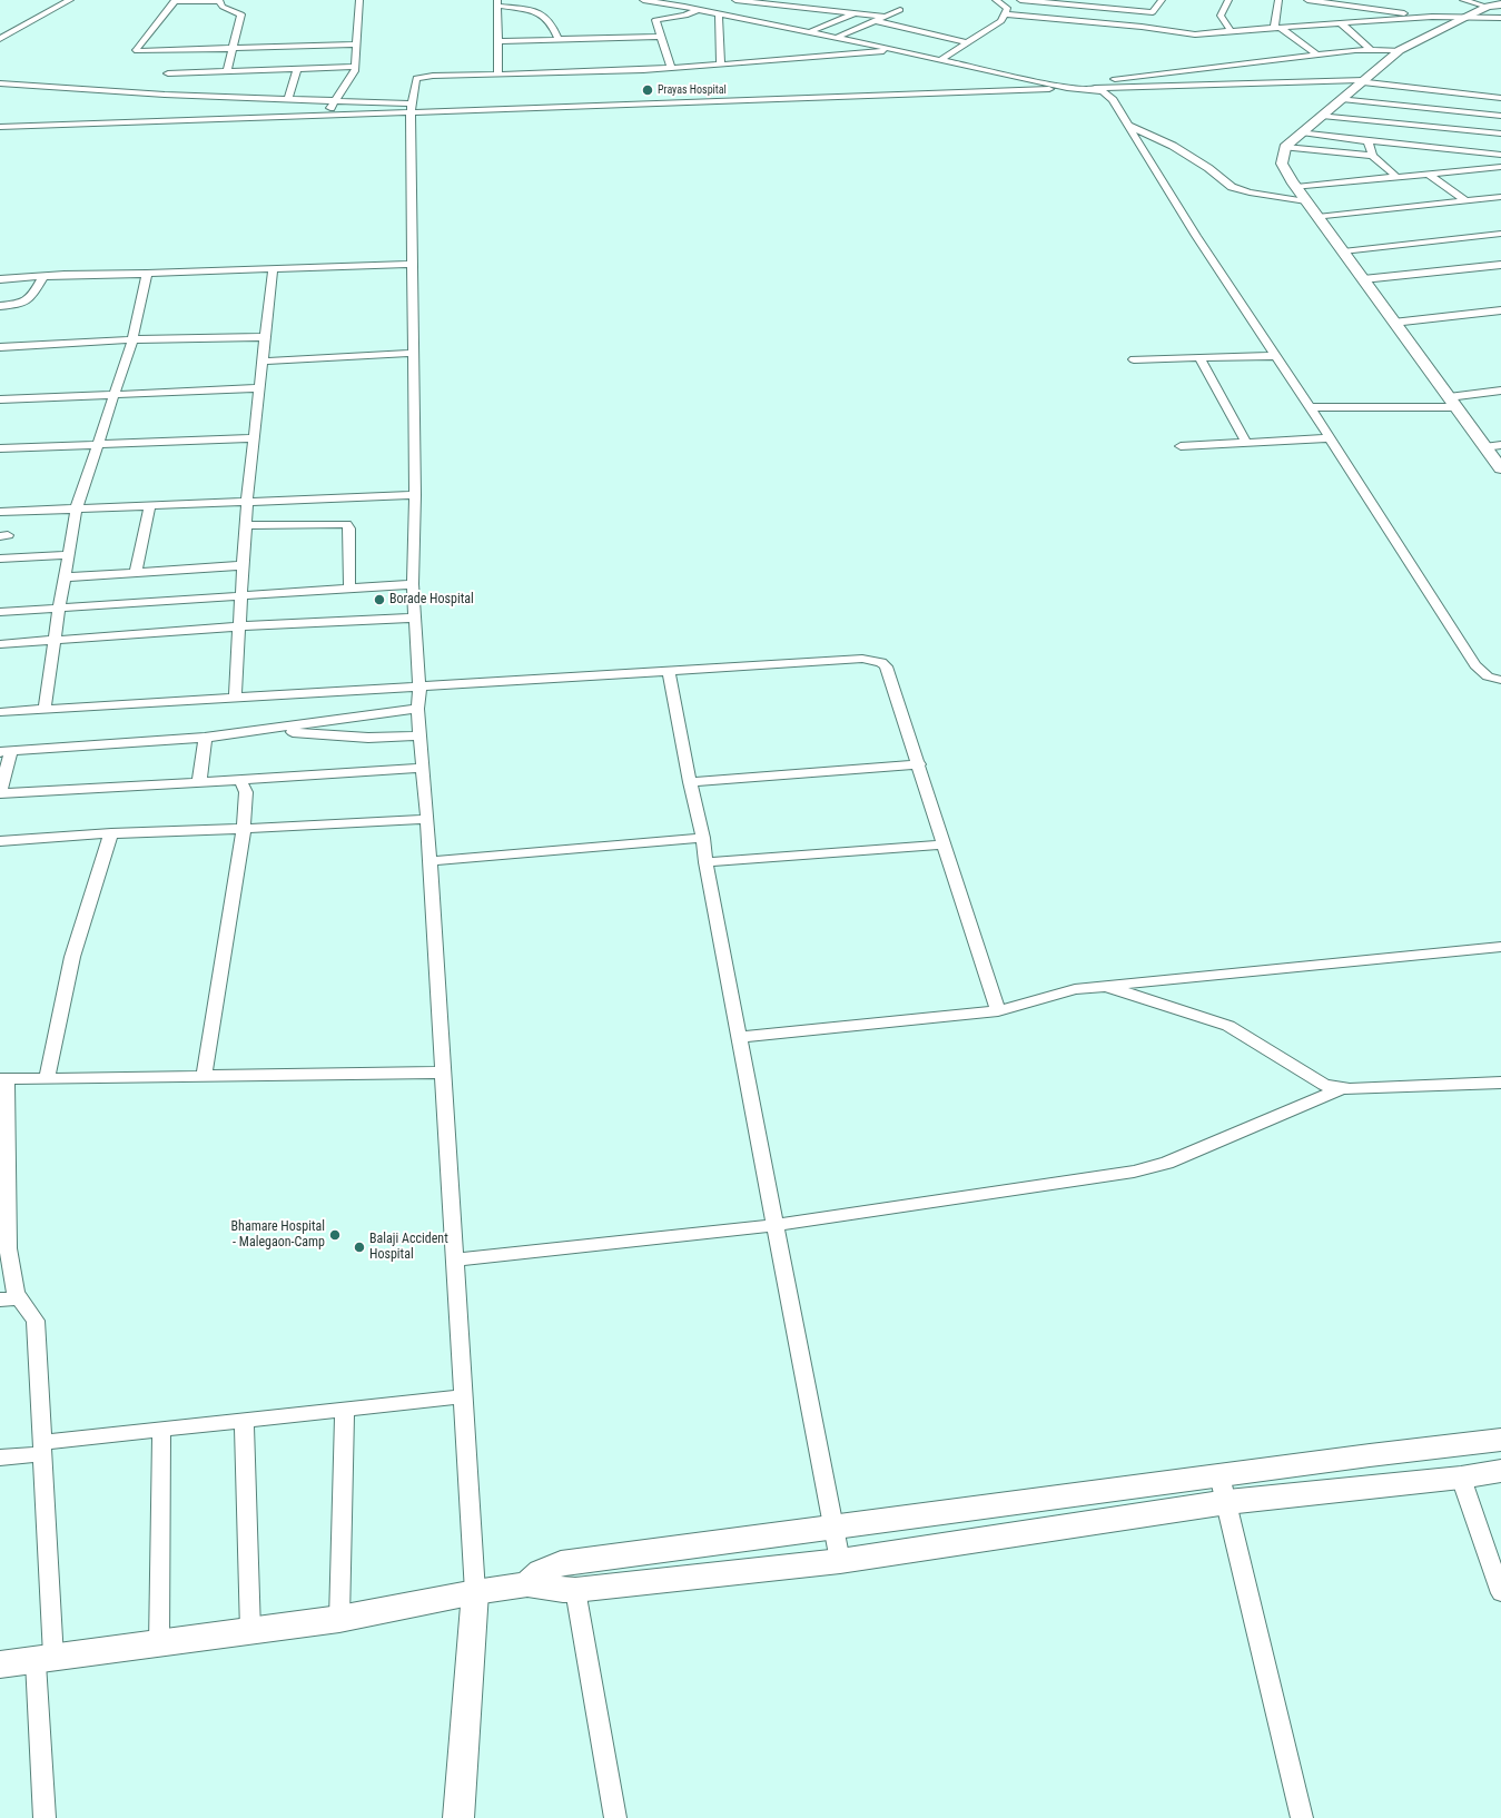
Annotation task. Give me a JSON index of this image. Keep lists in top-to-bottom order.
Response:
{
  "places": [
    "Prayas Hospital",
    "Borade Hospital",
    "Bhamare Hospital - Malegaon-Camp",
    "Balaji Accident Hospital"
  ]
}
